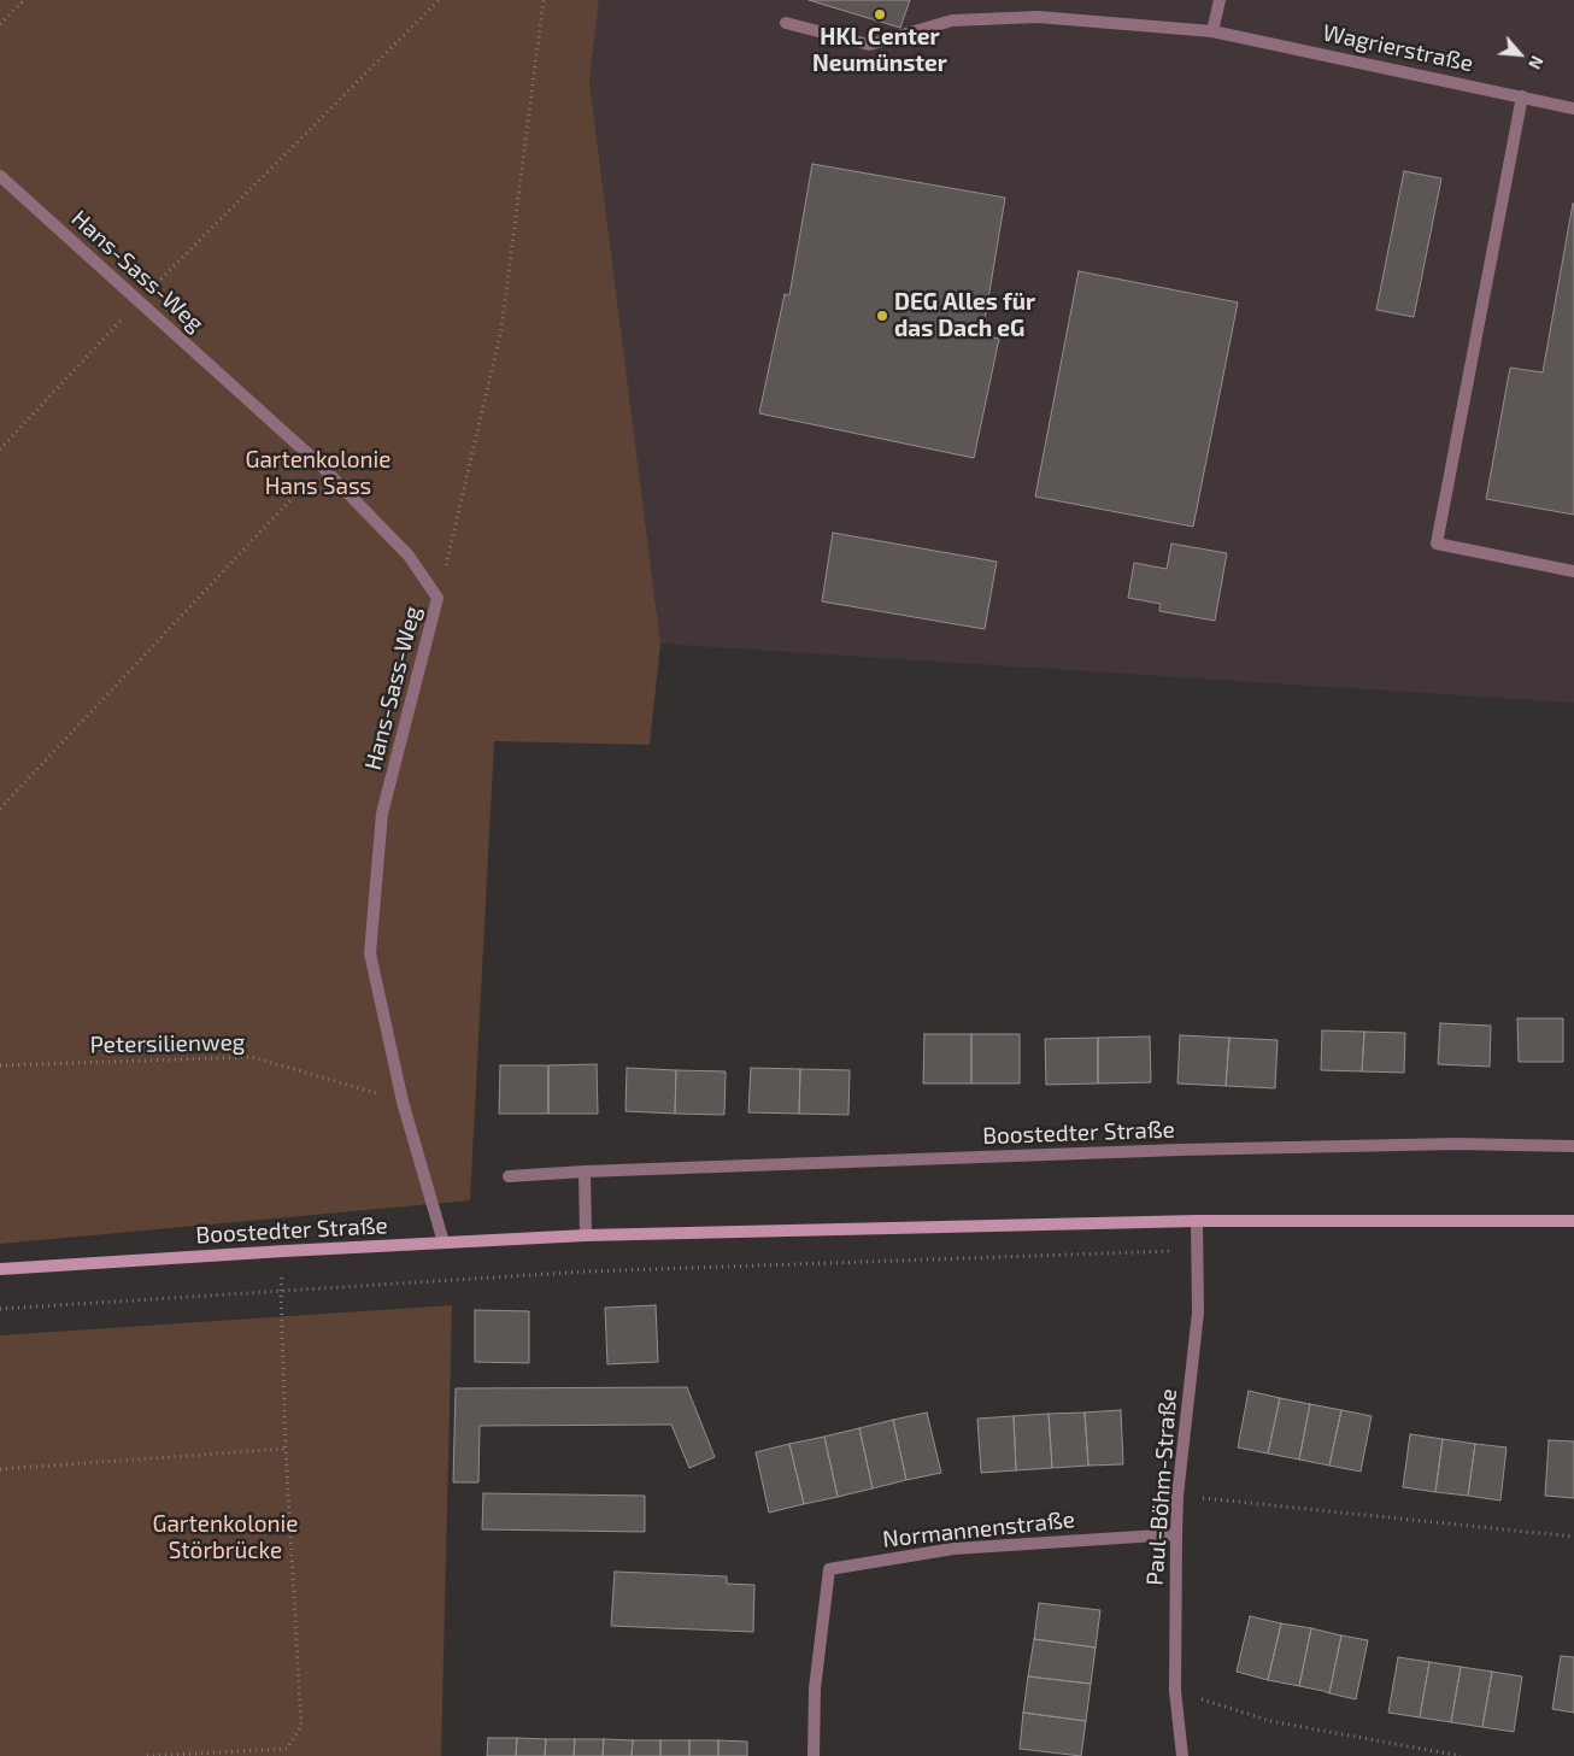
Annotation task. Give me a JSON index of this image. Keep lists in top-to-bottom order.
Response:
{
  "streets": {
    "street": [
      "Wagrierstraße",
      "Hans-Sass-Weg",
      "Boostedter Straße",
      "Paul-Böhm-Straße",
      "Normannenstraße"
    ],
    "path": ["Petersilienweg"]
  },
  "crossings": [
    ["Hans-Sass-Weg", "Petersilienweg"],
    ["Hans-Sass-Weg", "Boostedter Straße"],
    ["Boostedter Straße", "Paul-Böhm-Straße"],
    ["Paul-Böhm-Straße", "Normannenstraße"]
  ],
  "parks": ["Gartenkolonie Hans Sass", "Gartenkolonie Störbrücke"],
  "places": ["HKL Center Neumünster", "DEG Alles für das Dach eG"],
  "north": "bottom right"
}
